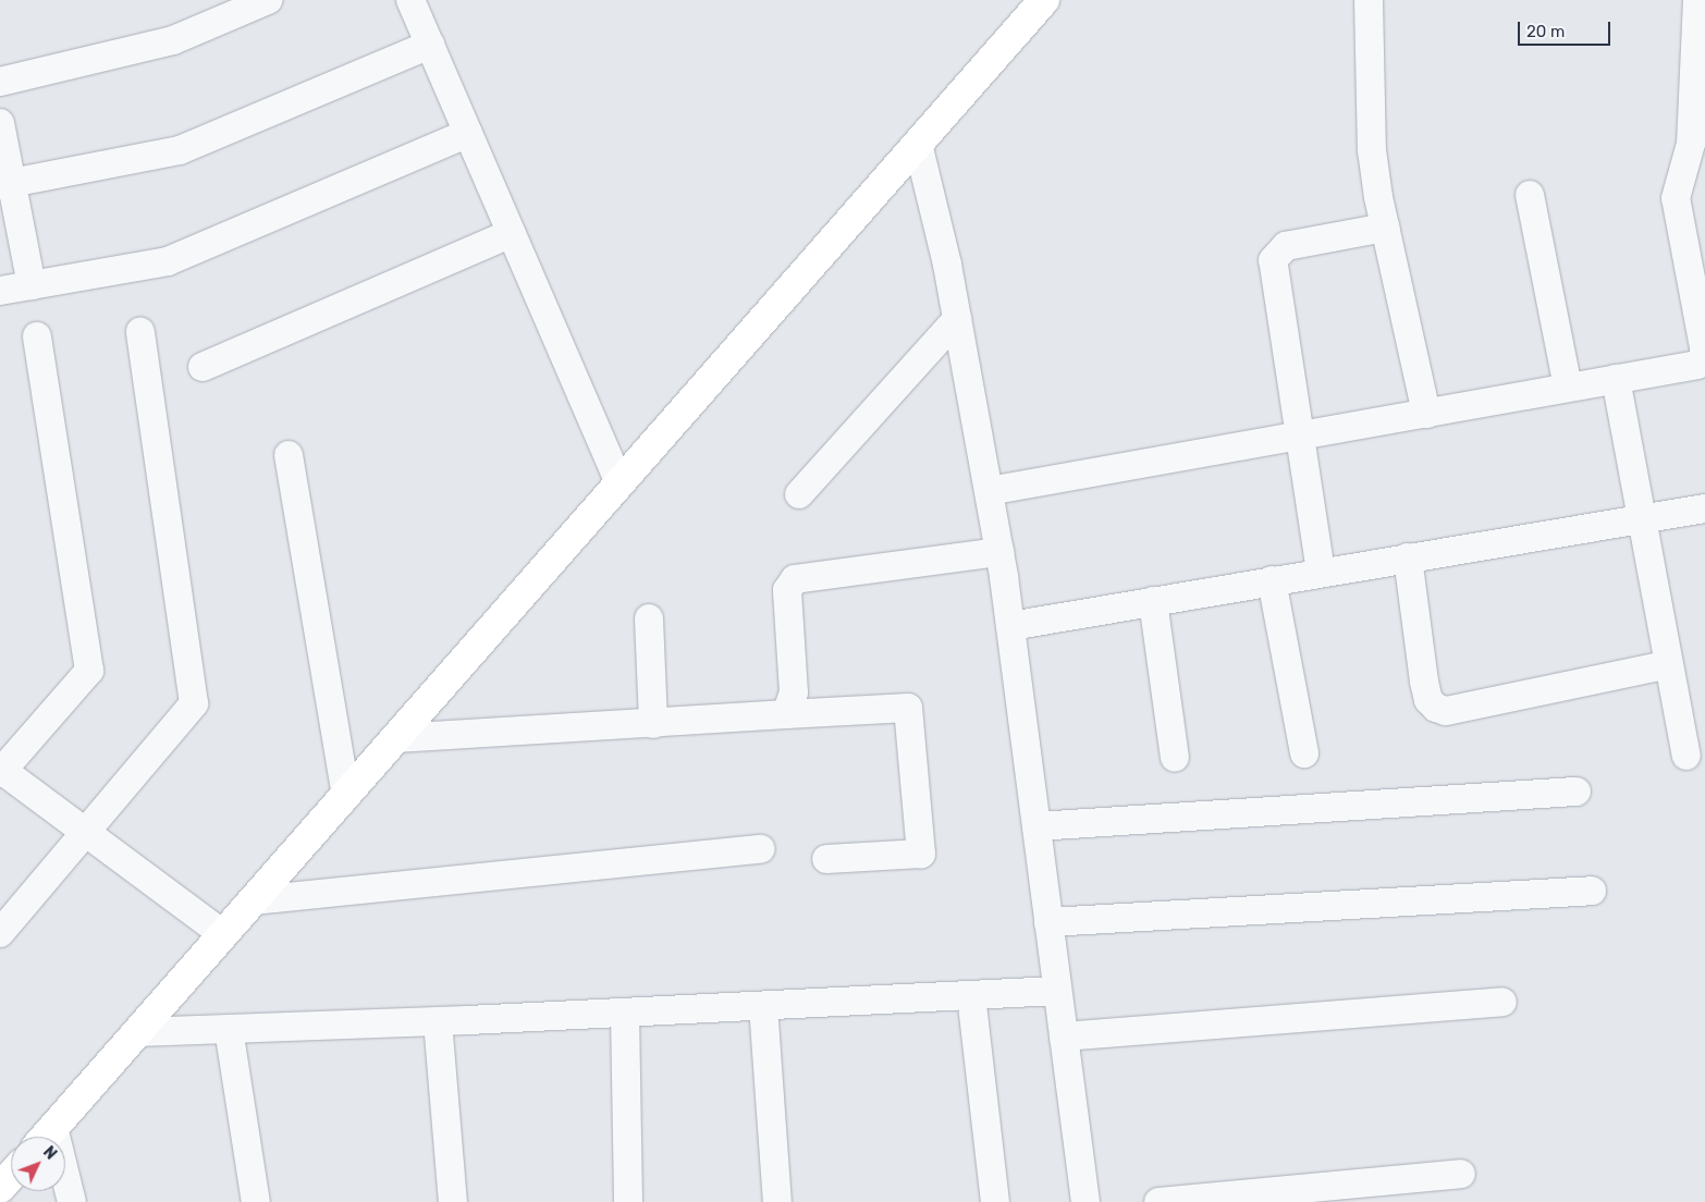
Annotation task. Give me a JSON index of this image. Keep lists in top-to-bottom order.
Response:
{
  "scale_bar": "20 m",
  "north": "top right"
}
